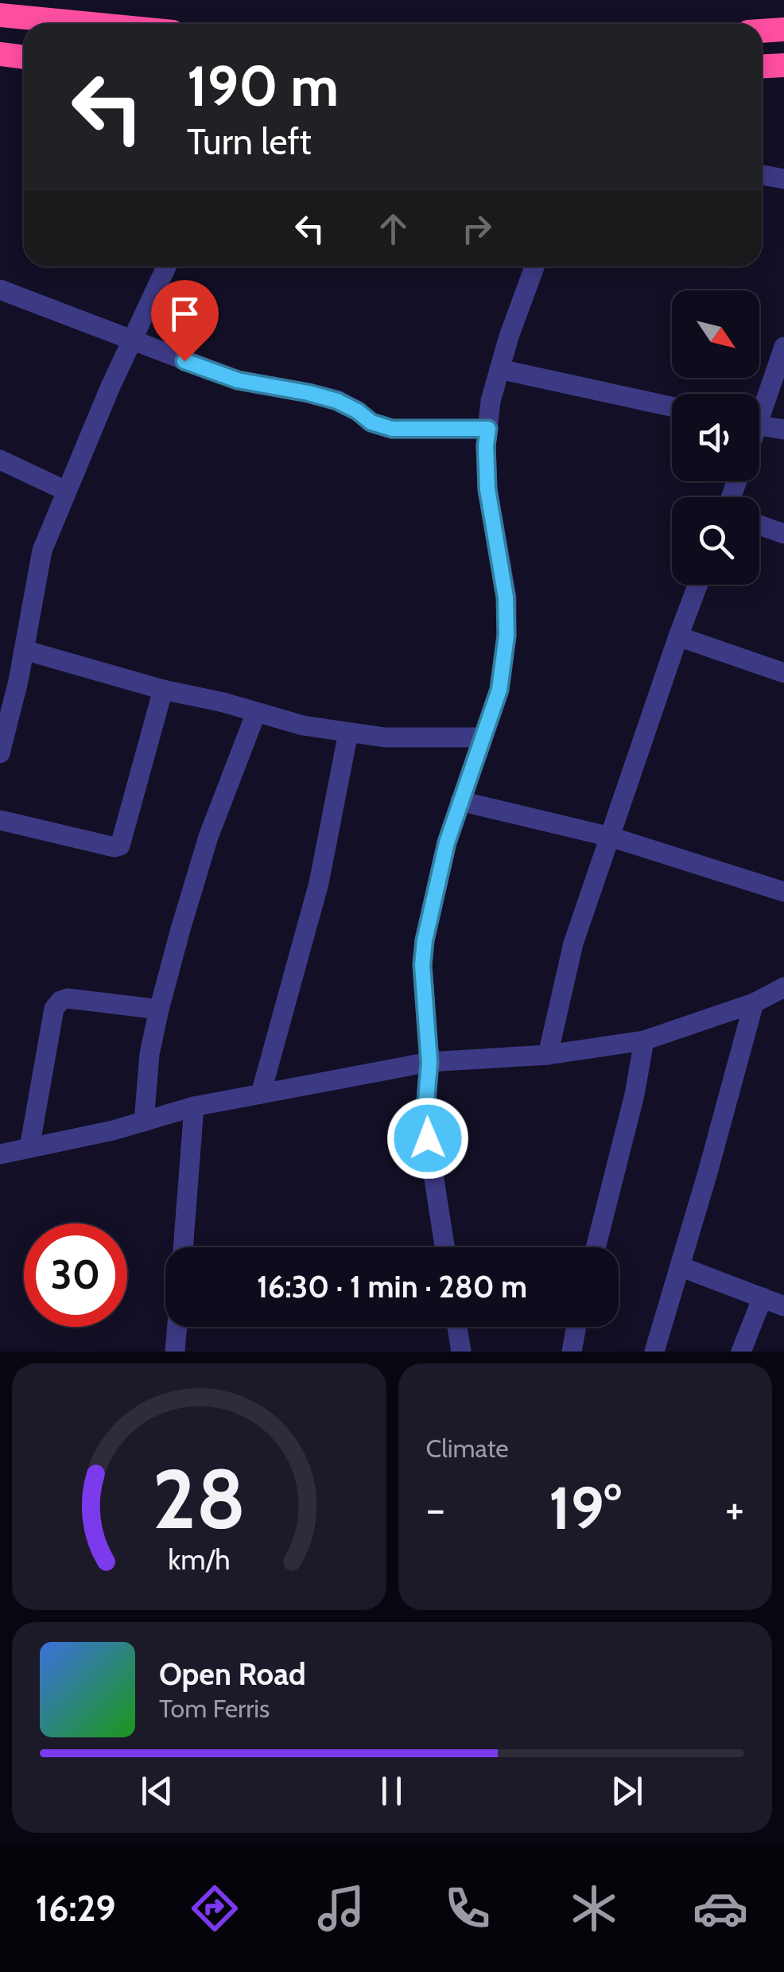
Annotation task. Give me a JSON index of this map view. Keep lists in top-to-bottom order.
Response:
{
  "north": "bottom right",
  "page": {
    "turn": ["190 m", "Turn left"],
    "limit": "30",
    "trip": "16:30 · 1 min · 280 m",
    "tile": "Climate",
    "heat": ["−", "19°", "+"],
    "song": ["Open Road", "Tom Ferris"],
    "tabs": "16:29",
    "gauge": ["28", "km/h"]
  }
}
